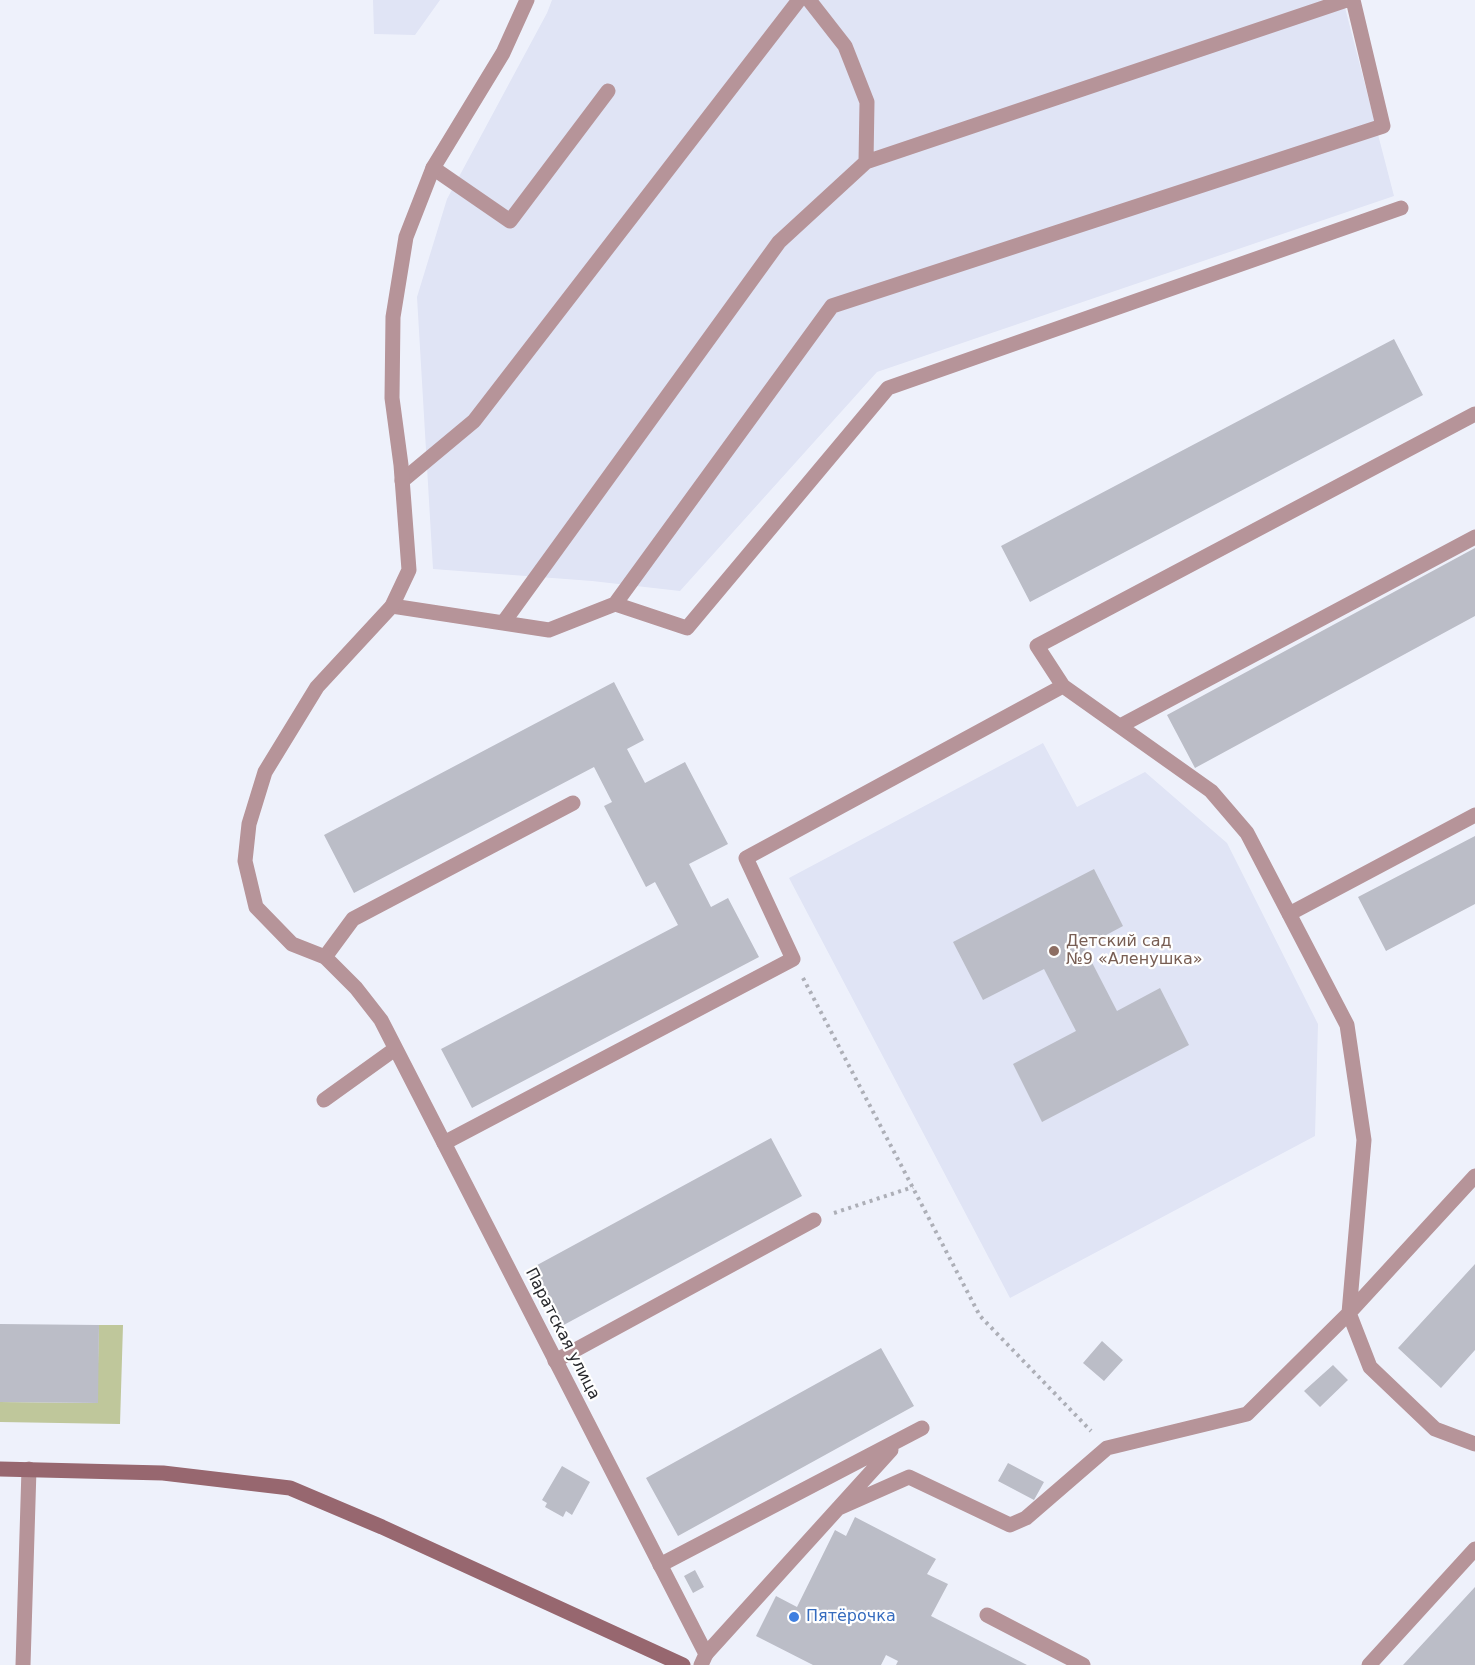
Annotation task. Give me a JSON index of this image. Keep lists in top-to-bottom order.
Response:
{
  "streets": {
    "street": ["Паратская улица"]
  },
  "places": ["Детский сад №9 «Аленушка»", "Пятёрочка"]
}
